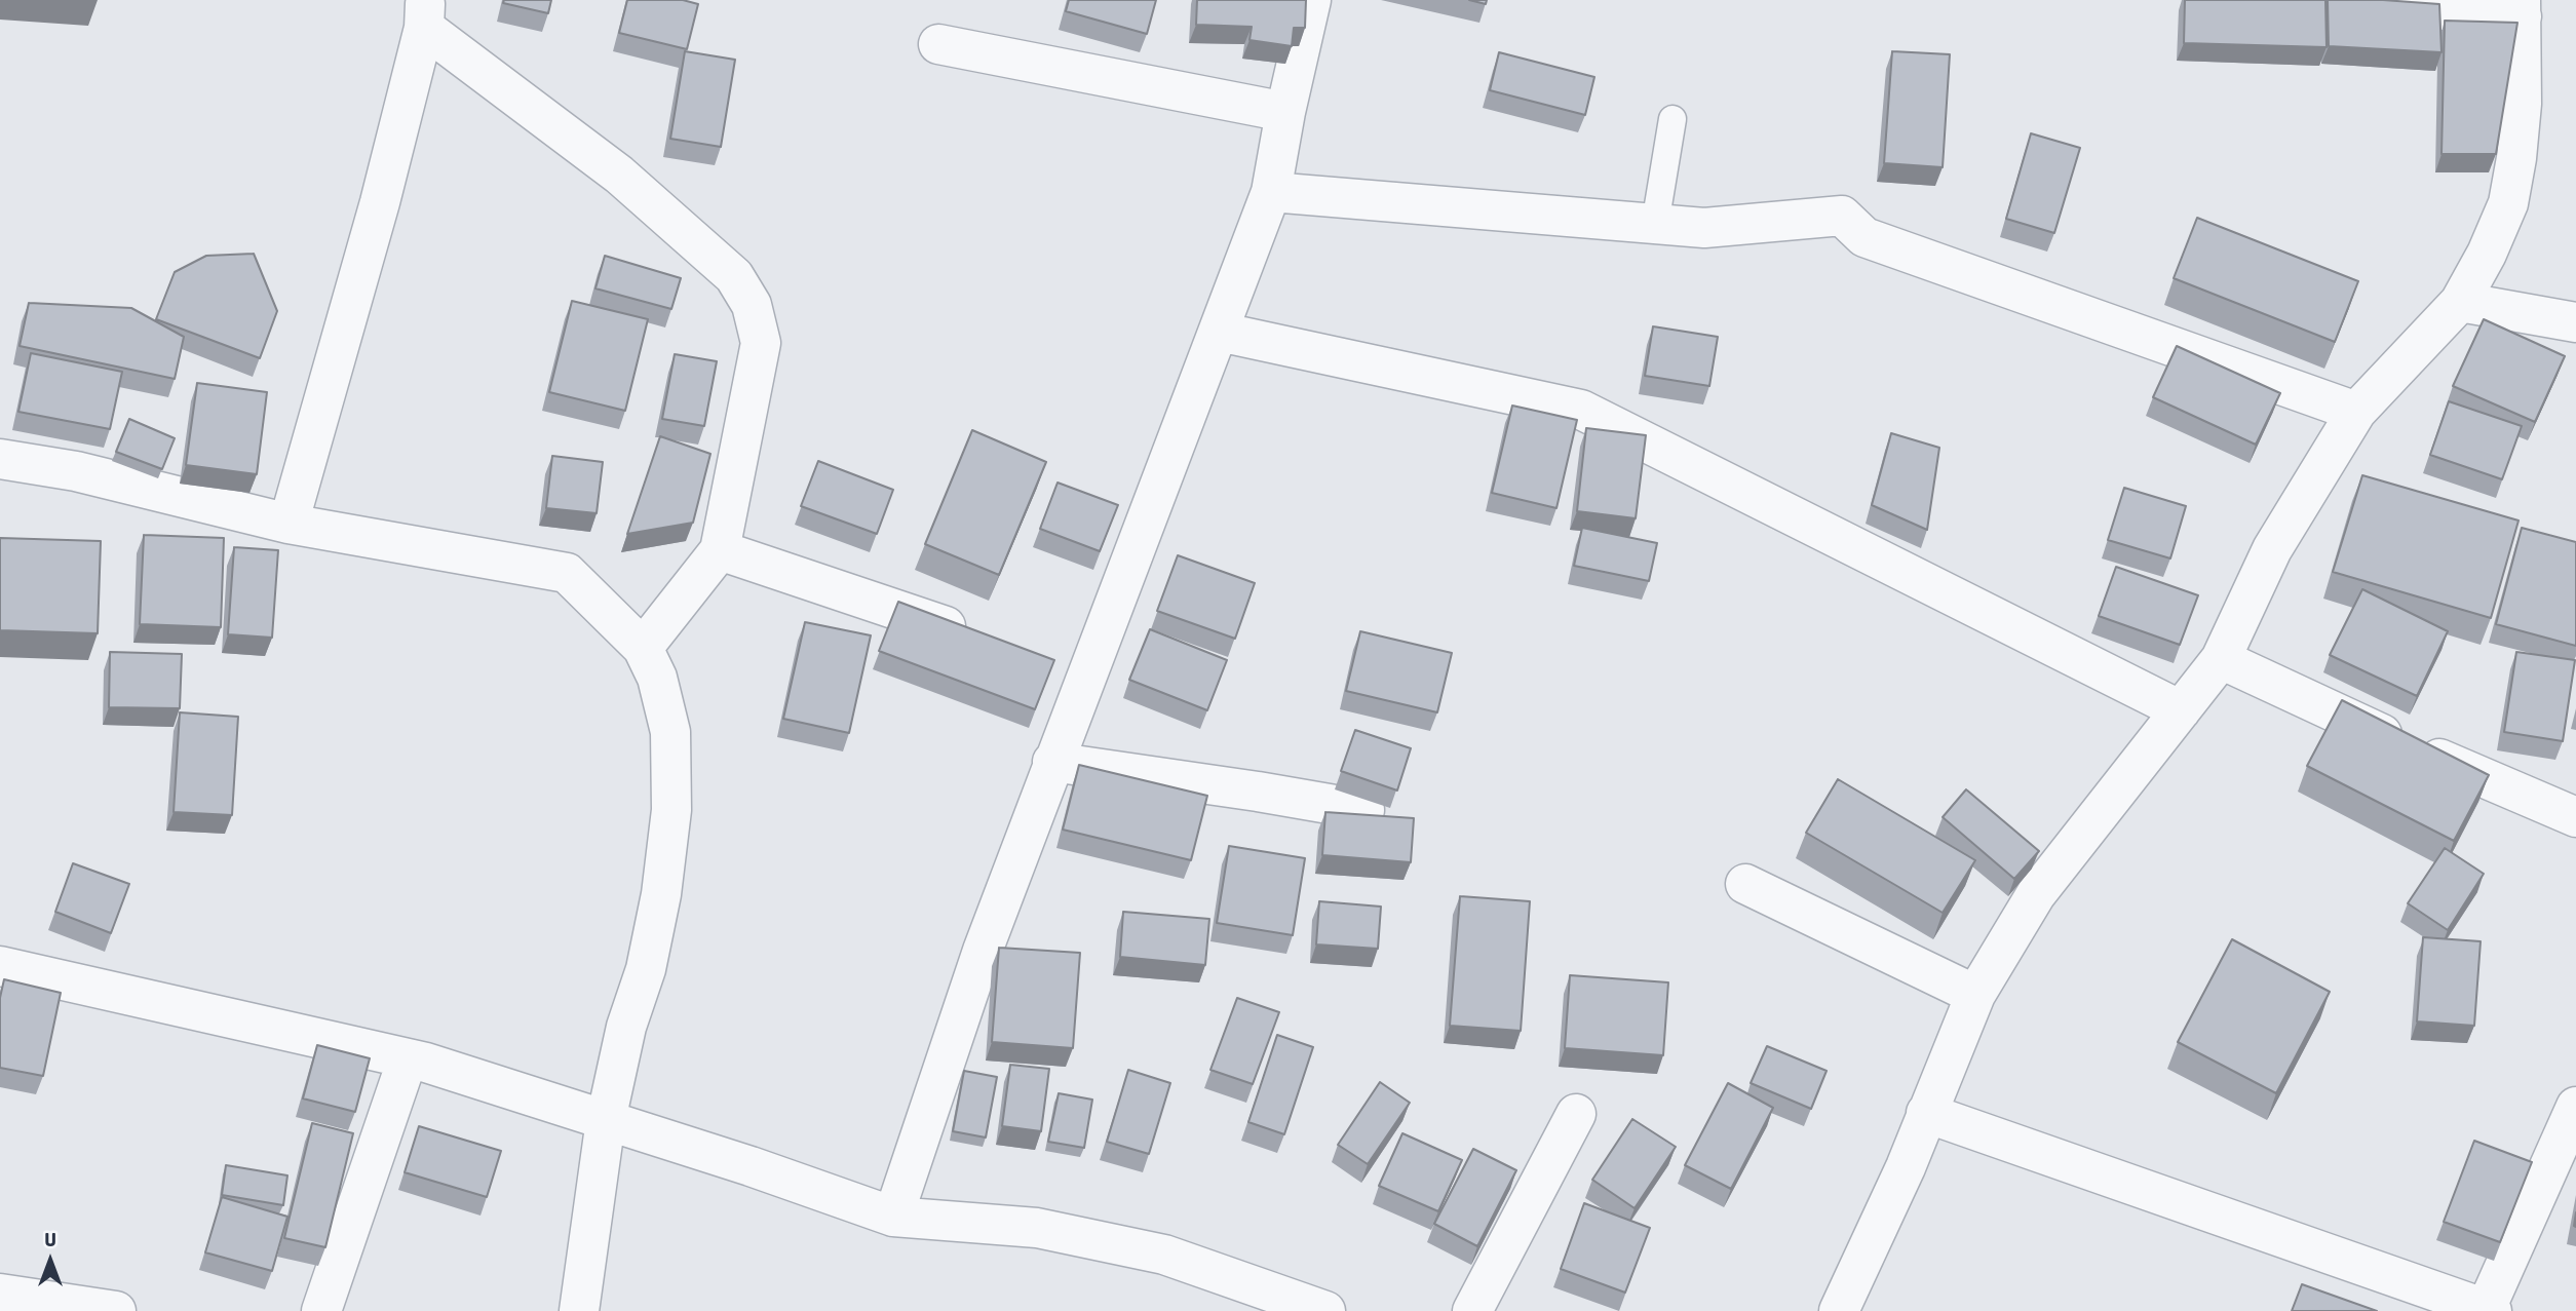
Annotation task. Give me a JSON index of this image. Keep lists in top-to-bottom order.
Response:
{
  "north": "top"
}
